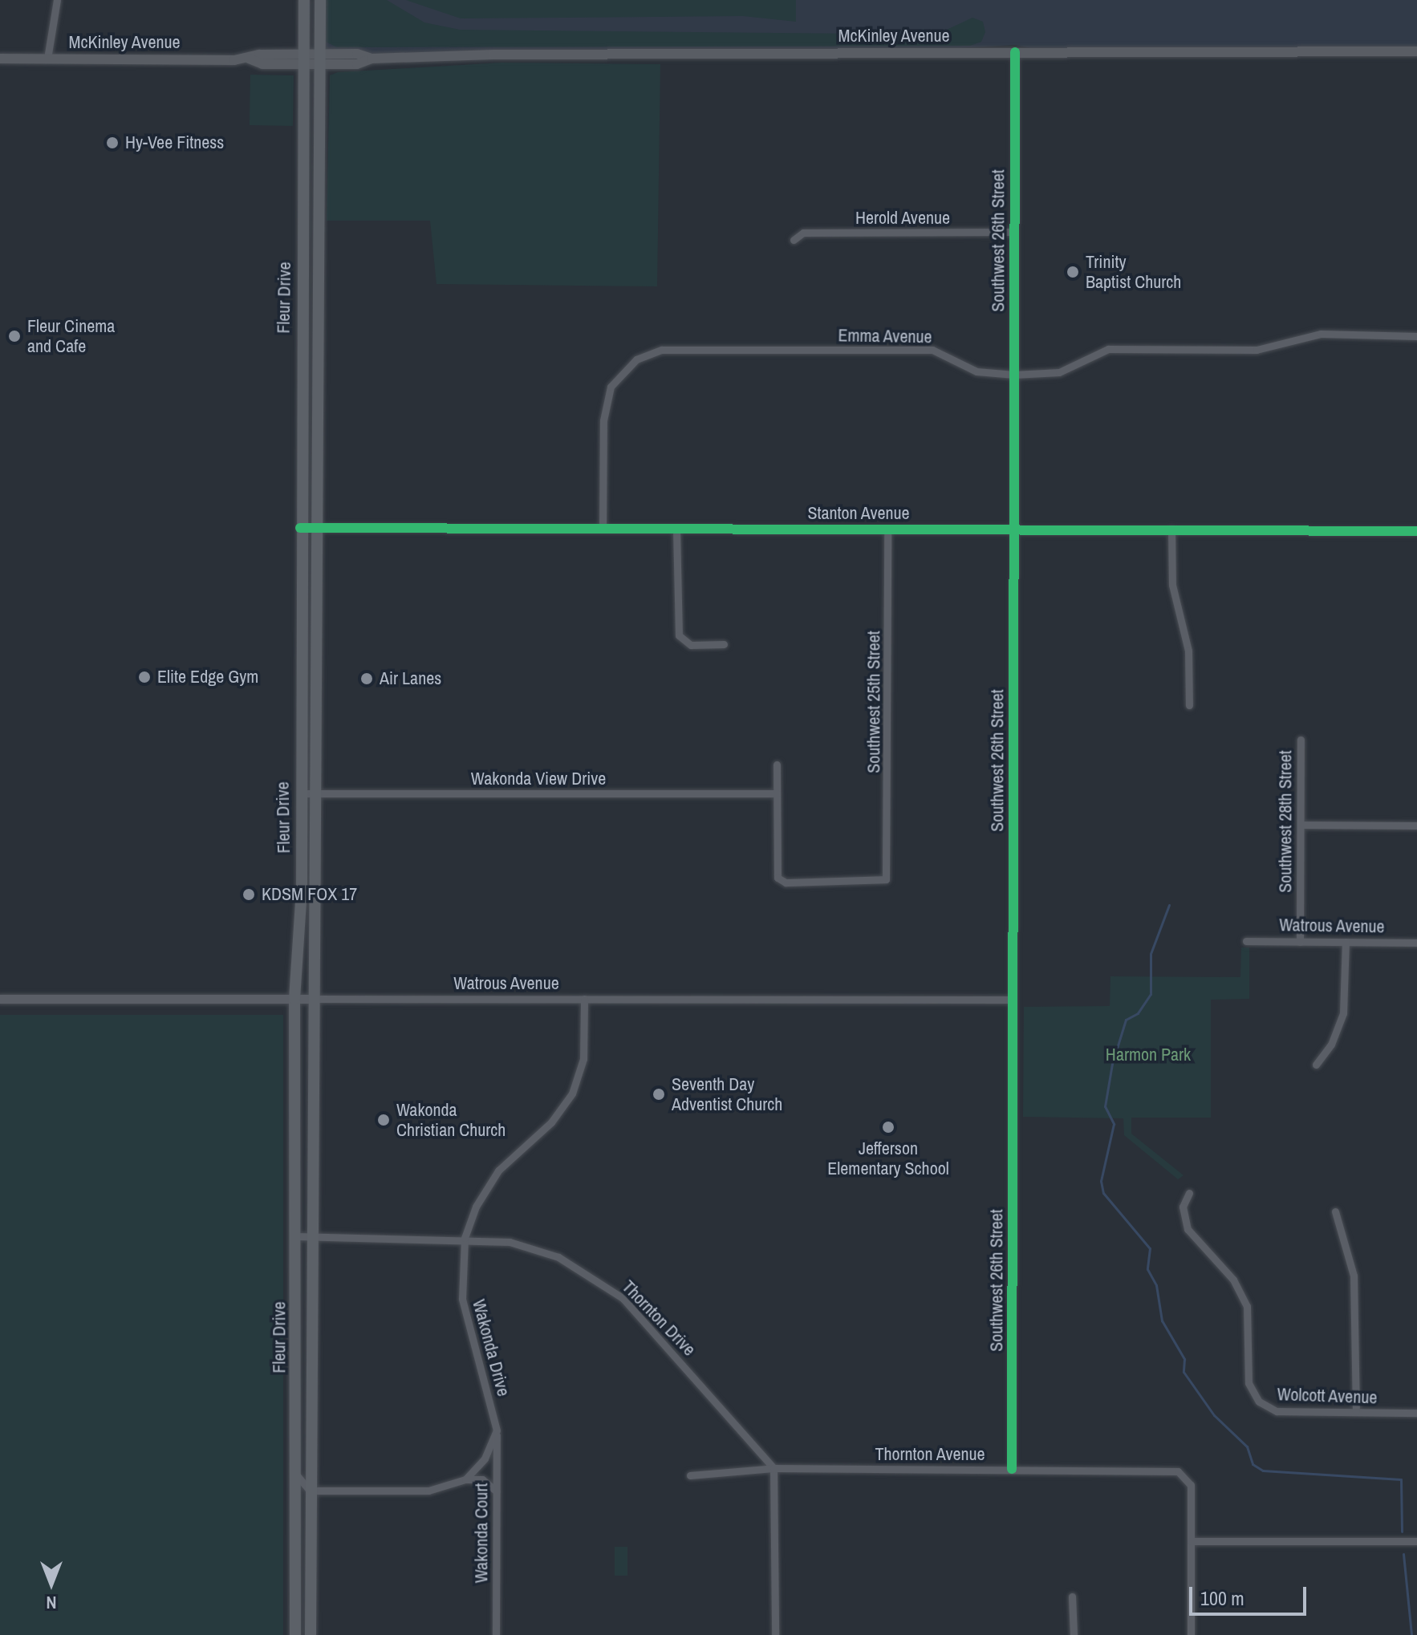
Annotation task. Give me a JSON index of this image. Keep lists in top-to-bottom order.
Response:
{
  "streets": {
    "main road": ["McKinley Avenue", "Fleur Drive"],
    "street": [
      "Herold Avenue",
      "Southwest 26th Street",
      "Emma Avenue",
      "Stanton Avenue",
      "Southwest 25th Street",
      "Wakonda View Drive",
      "Southwest 28th Street",
      "Watrous Avenue",
      "Thornton Drive",
      "Wakonda Drive",
      "Wolcott Avenue",
      "Thornton Avenue",
      "Wakonda Court"
    ]
  },
  "crossings": [
    ["McKinley Avenue", "Southwest 26th Street"],
    ["McKinley Avenue", "Fleur Drive"],
    ["Herold Avenue", "Southwest 26th Street"],
    ["Southwest 26th Street", "Emma Avenue"],
    ["Southwest 26th Street", "Stanton Avenue"],
    ["Southwest 26th Street", "Watrous Avenue"],
    ["Southwest 26th Street", "Thornton Avenue"],
    ["Fleur Drive", "Stanton Avenue"],
    ["Fleur Drive", "Wakonda View Drive"],
    ["Fleur Drive", "Watrous Avenue"],
    ["Fleur Drive", "Thornton Drive"],
    ["Emma Avenue", "Stanton Avenue"],
    ["Stanton Avenue", "Southwest 25th Street"],
    ["Southwest 25th Street", "Wakonda View Drive"],
    ["Southwest 28th Street", "Watrous Avenue"],
    ["Watrous Avenue", "Wakonda Drive"],
    ["Thornton Drive", "Wakonda Drive"],
    ["Thornton Drive", "Thornton Avenue"],
    ["Wakonda Drive", "Wakonda Court"]
  ],
  "parks": ["Harmon Park"],
  "places": [
    "Hy-Vee Fitness",
    "Trinity Baptist Church",
    "Fleur Cinema and Cafe",
    "Elite Edge Gym",
    "Air Lanes",
    "KDSM FOX 17",
    "Seventh Day Adventist Church",
    "Wakonda Christian Church",
    "Jefferson Elementary School"
  ],
  "scale_bar": "100 m",
  "north": "bottom"
}
